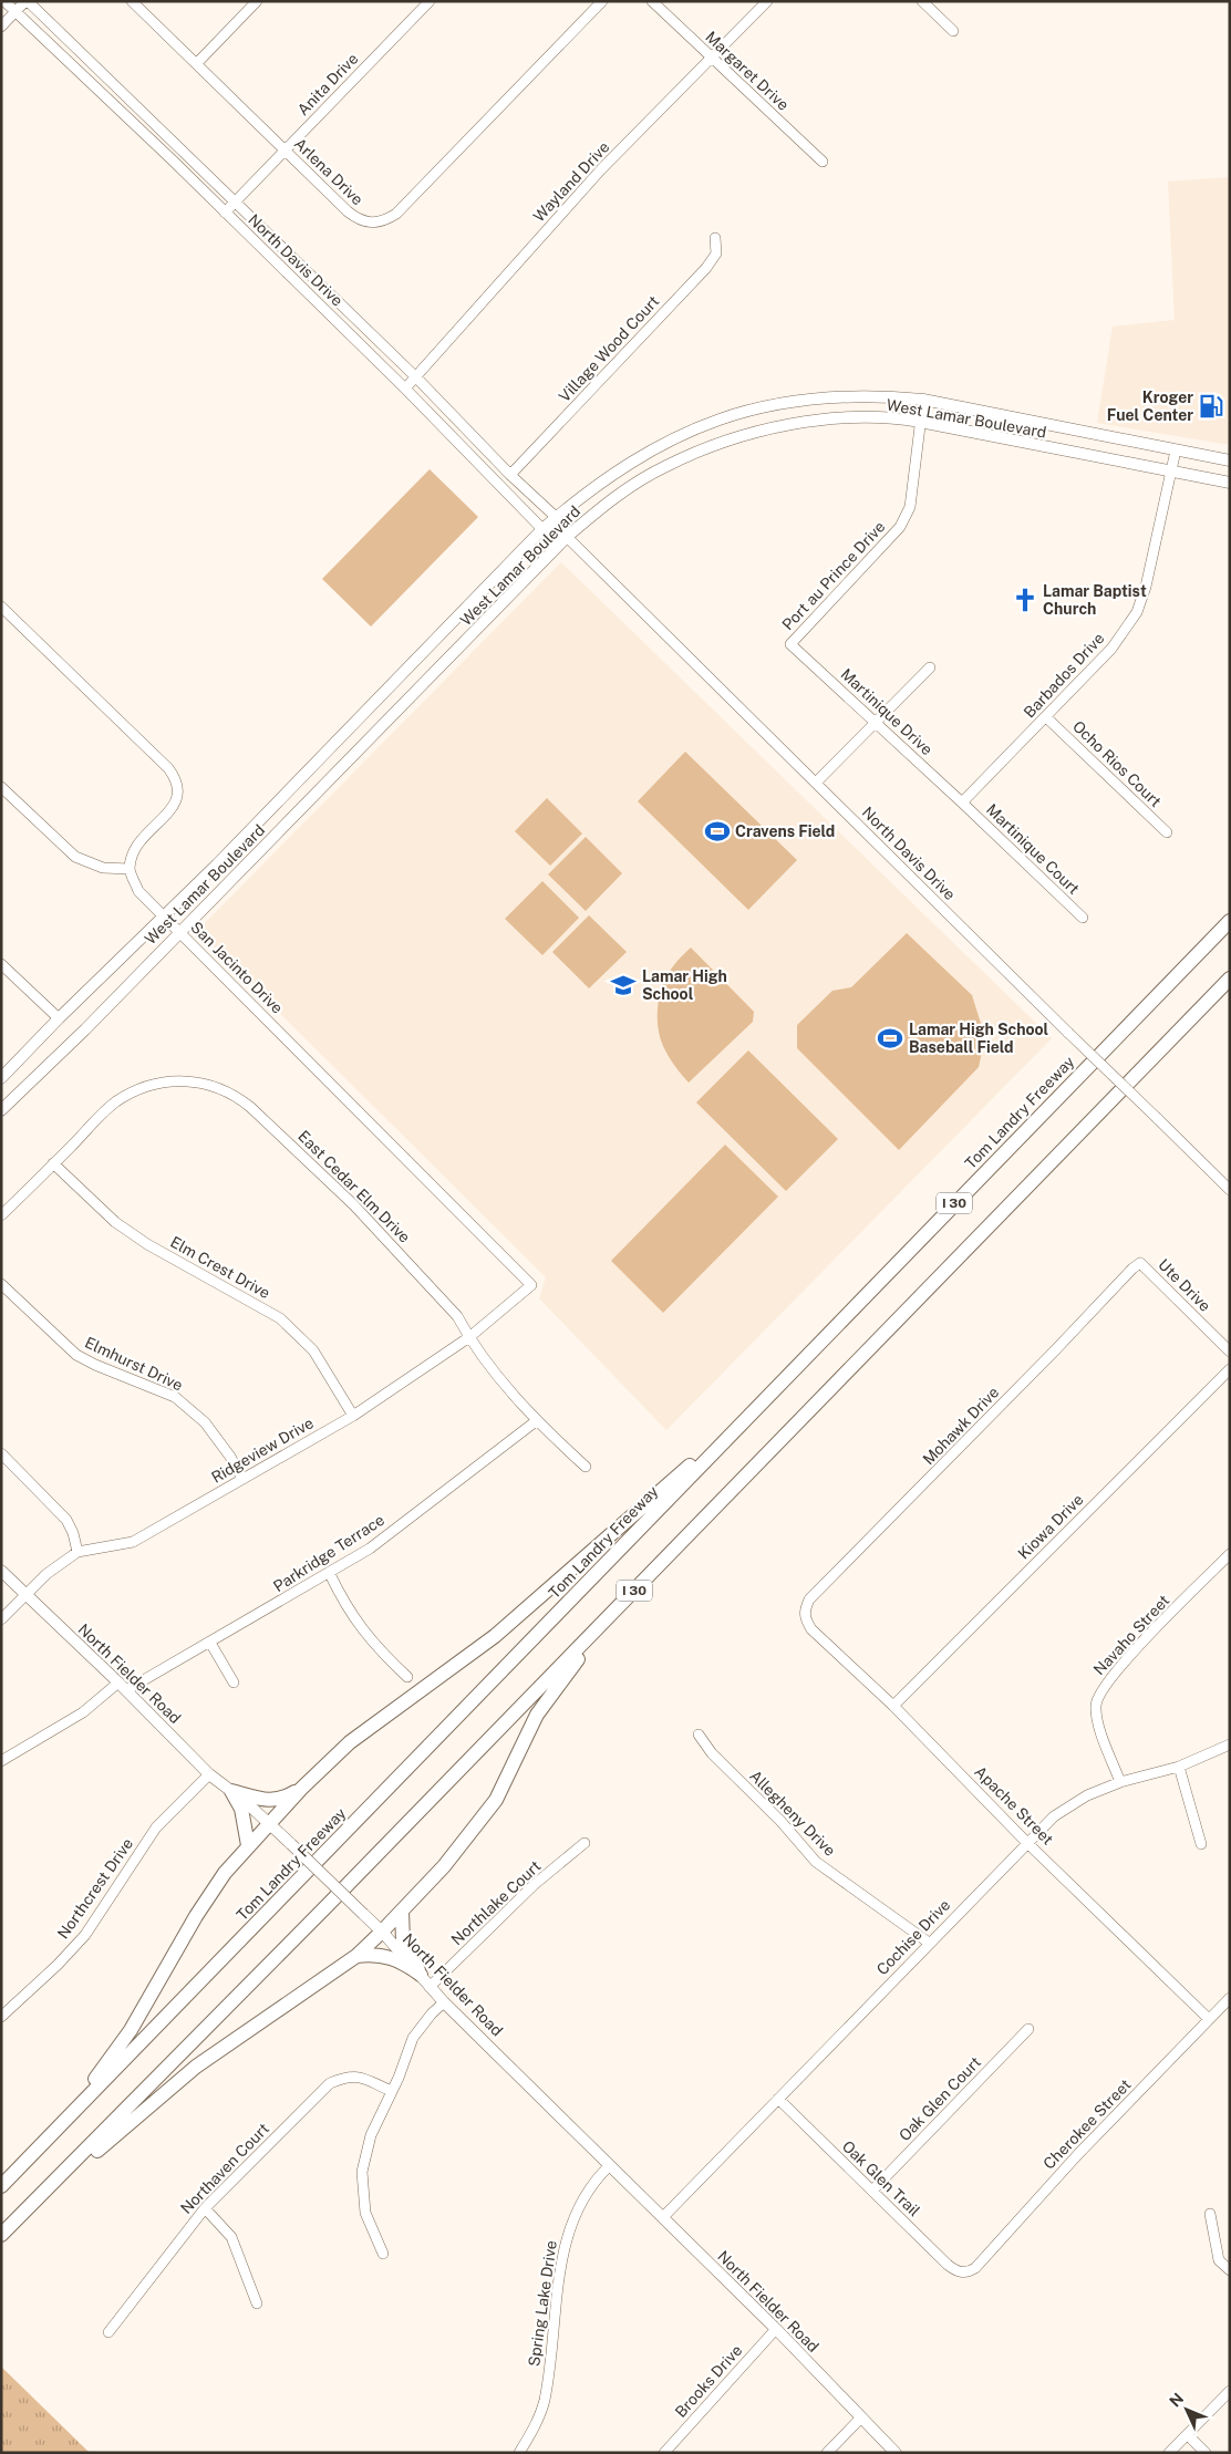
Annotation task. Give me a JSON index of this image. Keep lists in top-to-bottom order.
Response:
{
  "streets": {
    "highway": ["Tom Landry Freeway", "I 30"],
    "main road": ["West Lamar Boulevard", "North Fielder Road"],
    "street": [
      "Margaret Drive",
      "Anita Drive",
      "Arlena Drive",
      "Wayland Drive",
      "North Davis Drive",
      "Village Wood Court",
      "Port au Prince Drive",
      "Barbados Drive",
      "Martinique Drive",
      "Ocho Rios Court",
      "Martinique Court",
      "San Jacinto Drive",
      "East Cedar Elm Drive",
      "Elm Crest Drive",
      "Ute Drive",
      "Elmhurst Drive",
      "Mohawk Drive",
      "Ridgeview Drive",
      "Kiowa Drive",
      "Parkridge Terrace",
      "Navaho Street",
      "Apache Street",
      "Allegheny Drive",
      "Northcrest Drive",
      "Northlake Court",
      "Cochise Drive",
      "Oak Glen Court",
      "Cherokee Street",
      "Northaven Court",
      "Oak Glen Trail",
      "Spring Lake Drive",
      "Brooks Drive"
    ]
  },
  "crossings": [
    ["Margaret Drive", "Wayland Drive"],
    ["Anita Drive", "Arlena Drive"],
    ["Anita Drive", "North Davis Drive"],
    ["Wayland Drive", "North Davis Drive"],
    ["North Davis Drive", "Village Wood Court"],
    ["North Davis Drive", "West Lamar Boulevard"],
    ["West Lamar Boulevard", "Port au Prince Drive"],
    ["West Lamar Boulevard", "Barbados Drive"],
    ["West Lamar Boulevard", "San Jacinto Drive"],
    ["Port au Prince Drive", "Martinique Drive"],
    ["Barbados Drive", "Martinique Drive"],
    ["Barbados Drive", "Ocho Rios Court"],
    ["Barbados Drive", "Martinique Court"],
    ["Martinique Drive", "Martinique Court"],
    ["San Jacinto Drive", "Ridgeview Drive"],
    ["East Cedar Elm Drive", "Elm Crest Drive"],
    ["East Cedar Elm Drive", "Ridgeview Drive"],
    ["East Cedar Elm Drive", "Parkridge Terrace"],
    ["Elm Crest Drive", "Ridgeview Drive"],
    ["Ute Drive", "Mohawk Drive"],
    ["Elmhurst Drive", "Ridgeview Drive"],
    ["Mohawk Drive", "Apache Street"],
    ["Ridgeview Drive", "North Fielder Road"],
    ["Kiowa Drive", "Apache Street"],
    ["Parkridge Terrace", "North Fielder Road"],
    ["Navaho Street", "Cochise Drive"],
    ["North Fielder Road", "Northcrest Drive"],
    ["North Fielder Road", "Northlake Court"],
    ["North Fielder Road", "Cochise Drive"],
    ["North Fielder Road", "Spring Lake Drive"],
    ["North Fielder Road", "Brooks Drive"],
    ["Apache Street", "Cochise Drive"],
    ["Apache Street", "Cherokee Street"],
    ["Allegheny Drive", "Cochise Drive"],
    ["Cochise Drive", "Oak Glen Trail"],
    ["Oak Glen Court", "Oak Glen Trail"],
    ["Cherokee Street", "Oak Glen Trail"]
  ],
  "places": {
    "fuel station": ["Kroger Fuel Center"],
    "church": ["Lamar Baptist Church"],
    "sports": ["Cravens Field", "Lamar High School Baseball Field"],
    "school or university": ["Lamar High School"]
  },
  "north": "top left"
}
